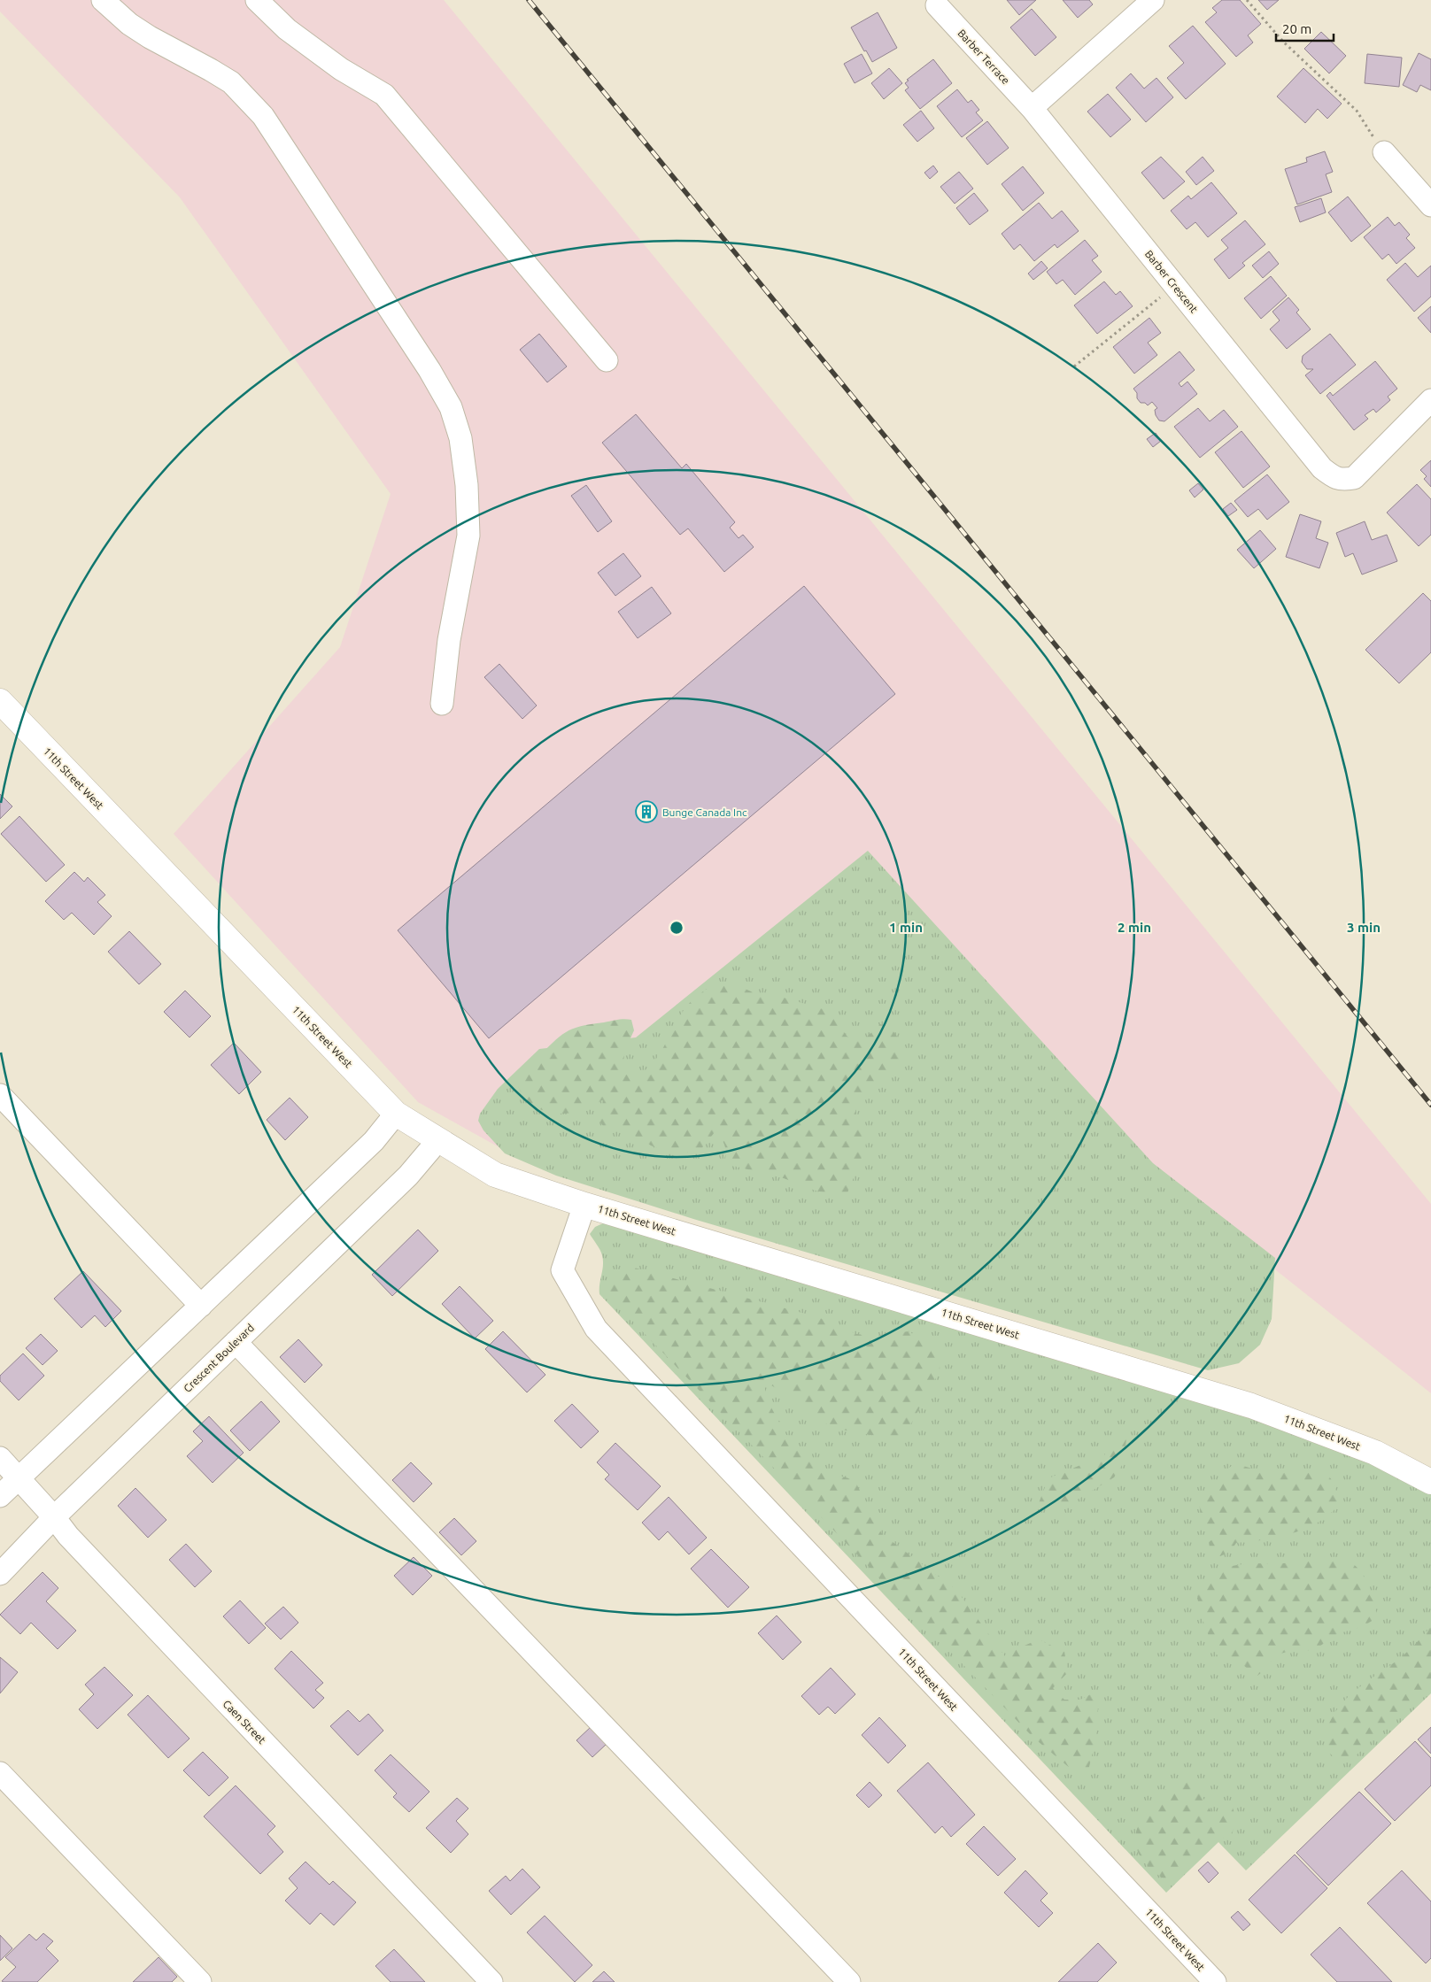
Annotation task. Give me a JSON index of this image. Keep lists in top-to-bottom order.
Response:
{
  "streets": {
    "main road": ["11th Street West"],
    "street": [
      "Barber Terrace",
      "Barber Crescent",
      "Crescent Boulevard",
      "Caen Street"
    ]
  },
  "crossings": [
    ["Barber Terrace", "Barber Crescent"],
    ["11th Street West", "Crescent Boulevard"],
    ["Crescent Boulevard", "Caen Street"]
  ],
  "places": {
    "building": ["Bunge Canada Inc"]
  },
  "scale_bar": "20 m",
  "rings": ["1 min", "2 min", "3 min"]
}
